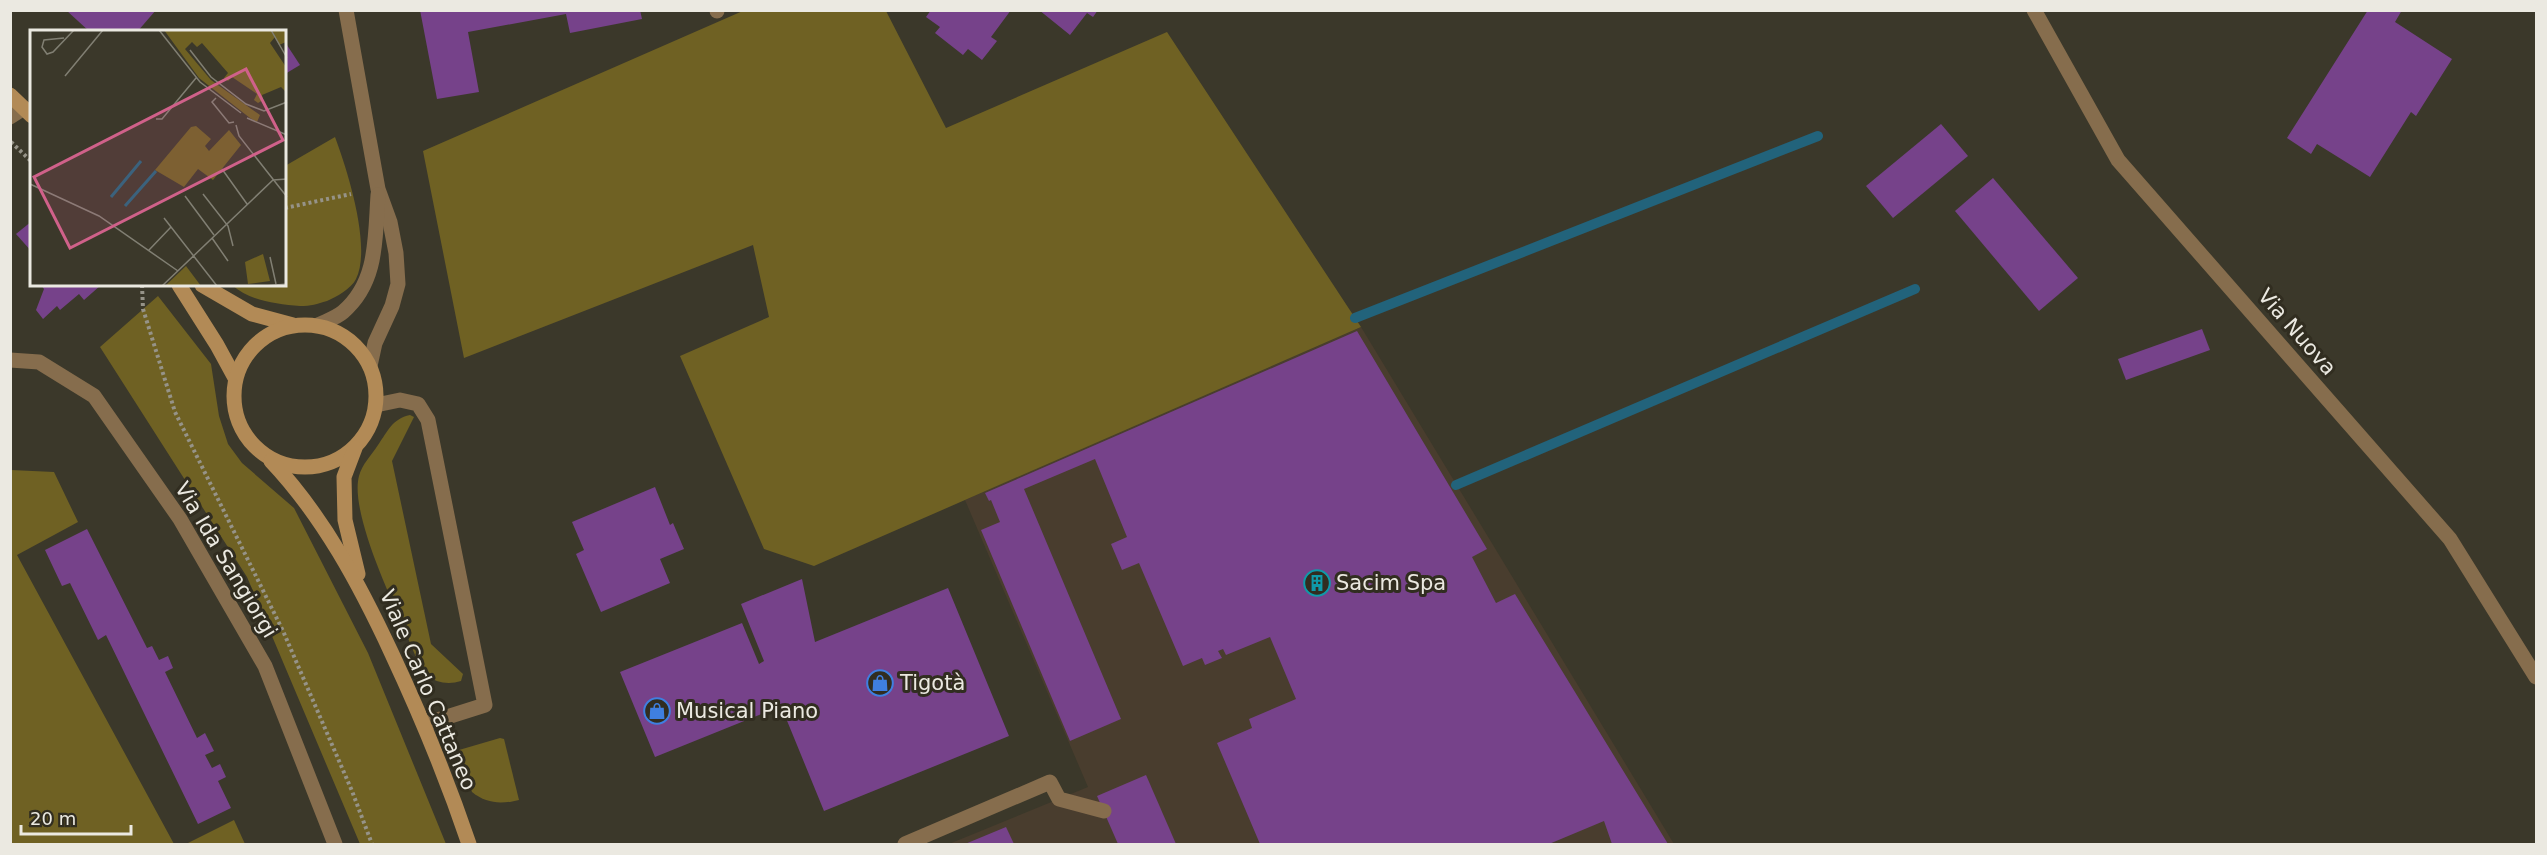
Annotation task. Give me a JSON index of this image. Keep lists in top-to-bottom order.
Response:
{
  "streets": {
    "main road": ["Viale Carlo Cattaneo"],
    "street": ["Via Nuova", "Via Ida Sangiorgi"]
  },
  "places": {
    "building": ["Sacim Spa"],
    "shop": ["Tigotà", "Musical Piano"]
  },
  "scale_bar": "20 m"
}
